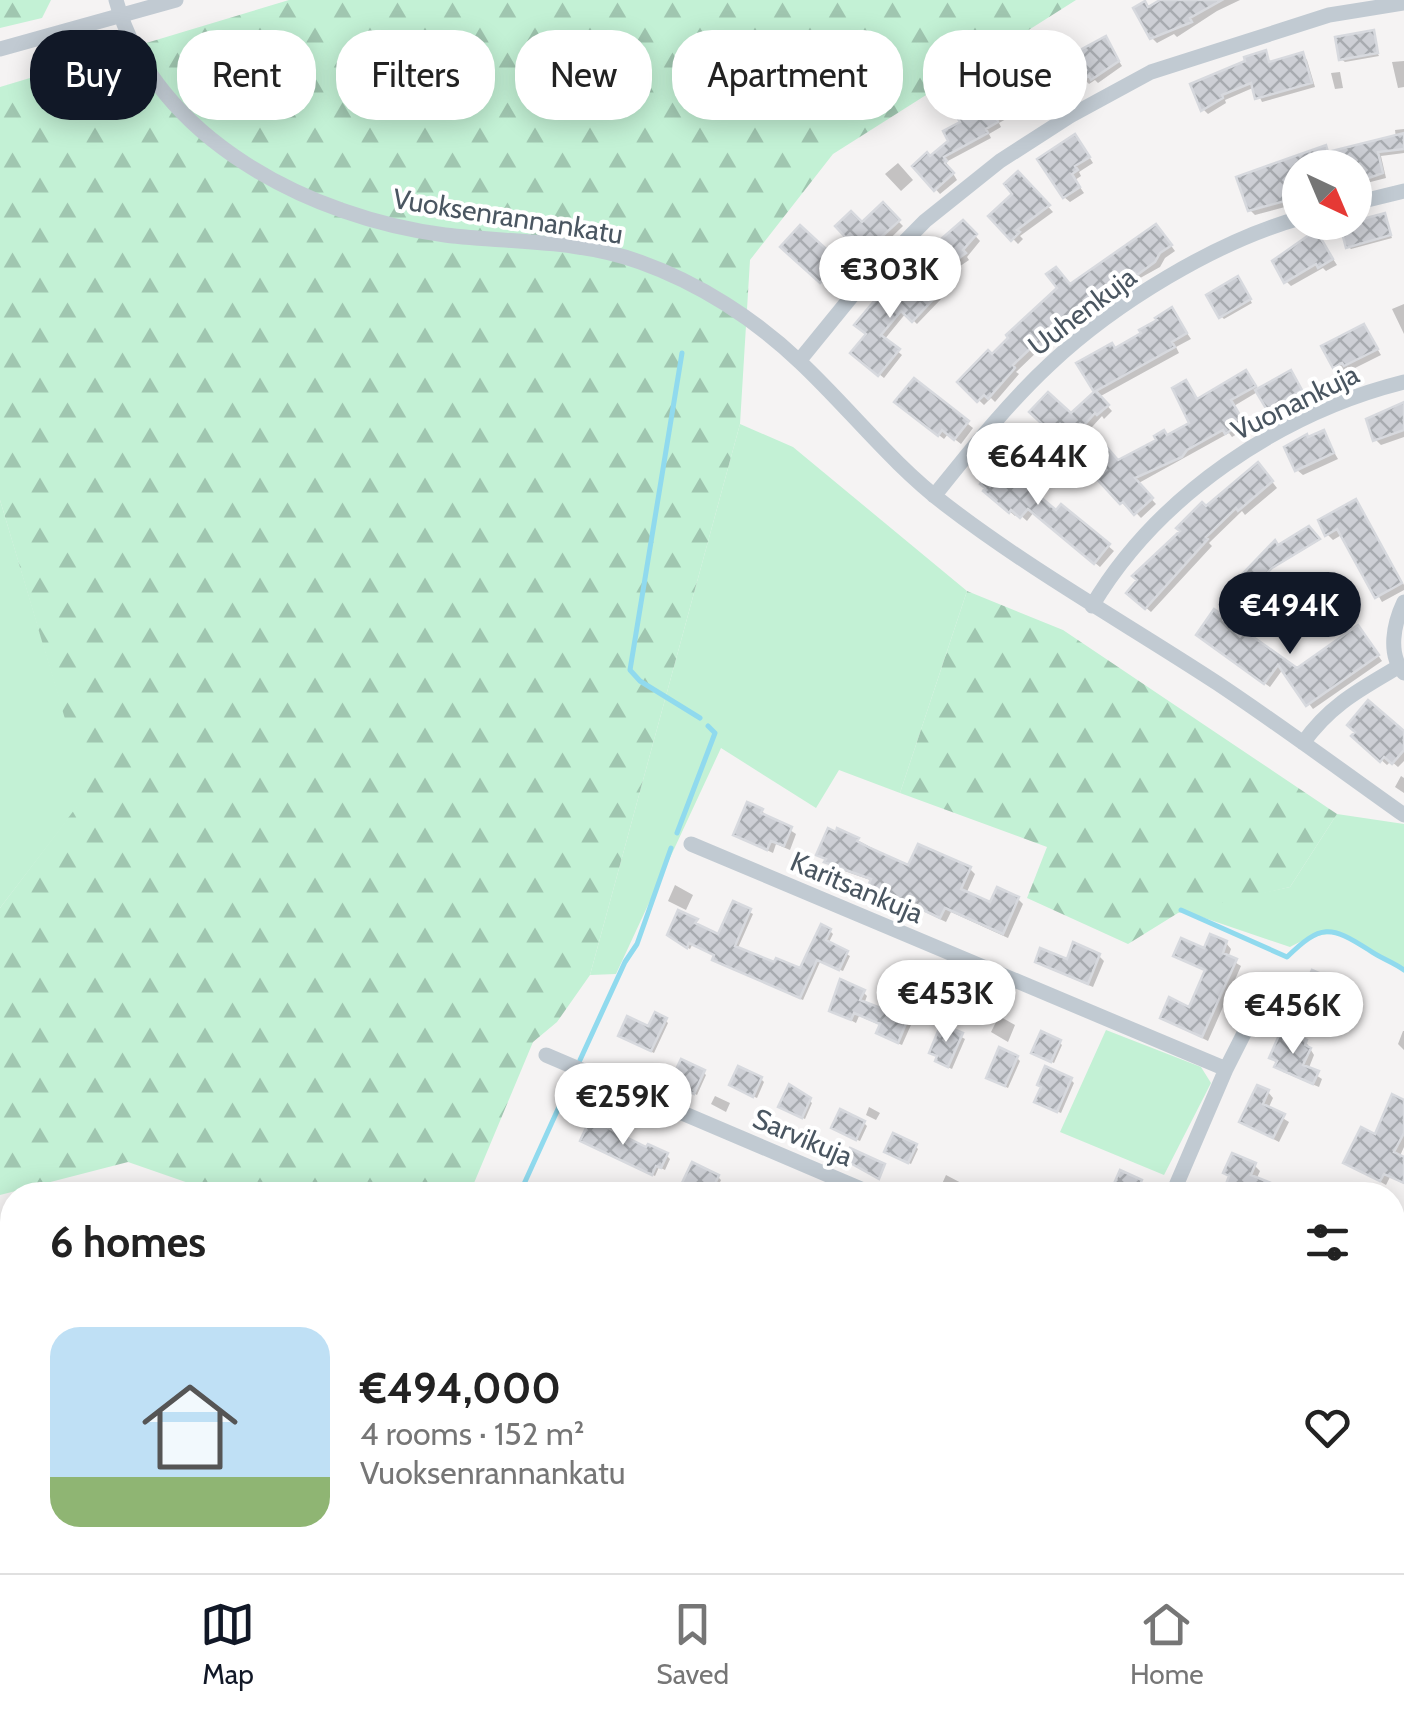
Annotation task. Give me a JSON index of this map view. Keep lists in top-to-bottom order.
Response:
{
  "streets": {
    "street": [
      "Vuoksenrannankatu",
      "Uuhenkuja",
      "Vuonankuja",
      "Karitsankuja",
      "Sarvikuja"
    ]
  },
  "crossings": [
    ["Vuoksenrannankatu", "Uuhenkuja"],
    ["Vuoksenrannankatu", "Vuonankuja"]
  ],
  "north": "bottom right",
  "page": {
    "chip": [
      "Buy",
      "Rent",
      "Filters",
      "New",
      "Apartment",
      "House"
    ],
    "price": [
      "€303K",
      "€644K",
      "€494K",
      "€453K",
      "€456K",
      "€259K"
    ],
    "heading": "6 homes",
    "list": [
      {
        "name": "€494,000",
        "note": "4 rooms · 152 m² · Vuoksenrannankatu"
      }
    ],
    "tabs": ["Map", "Saved", "Home"]
  }
}
